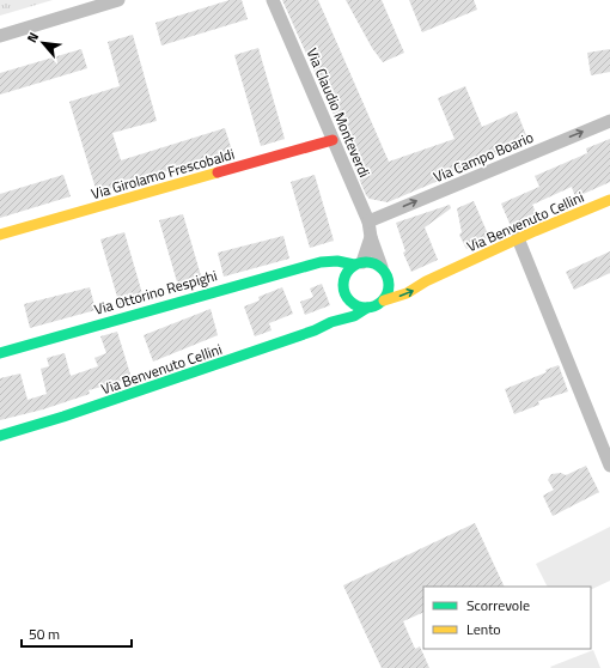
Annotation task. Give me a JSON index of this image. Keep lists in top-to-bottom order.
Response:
{
  "streets": {
    "street": [
      "Via Claudio Monteverdi",
      "Via Campo Boario",
      "Via Girolamo Frescobaldi",
      "Via Benvenuto Cellini",
      "Via Ottorino Respighi"
    ]
  },
  "crossings": [
    ["Via Claudio Monteverdi", "Via Campo Boario"],
    ["Via Claudio Monteverdi", "Via Girolamo Frescobaldi"],
    ["Via Claudio Monteverdi", "Via Benvenuto Cellini"],
    ["Via Claudio Monteverdi", "Via Ottorino Respighi"],
    ["Via Benvenuto Cellini", "Via Ottorino Respighi"]
  ],
  "one_way": ["Via Campo Boario"],
  "legend": ["Scorrevole", "Lento"],
  "scale_bar": "50 m",
  "north": "top left"
}
